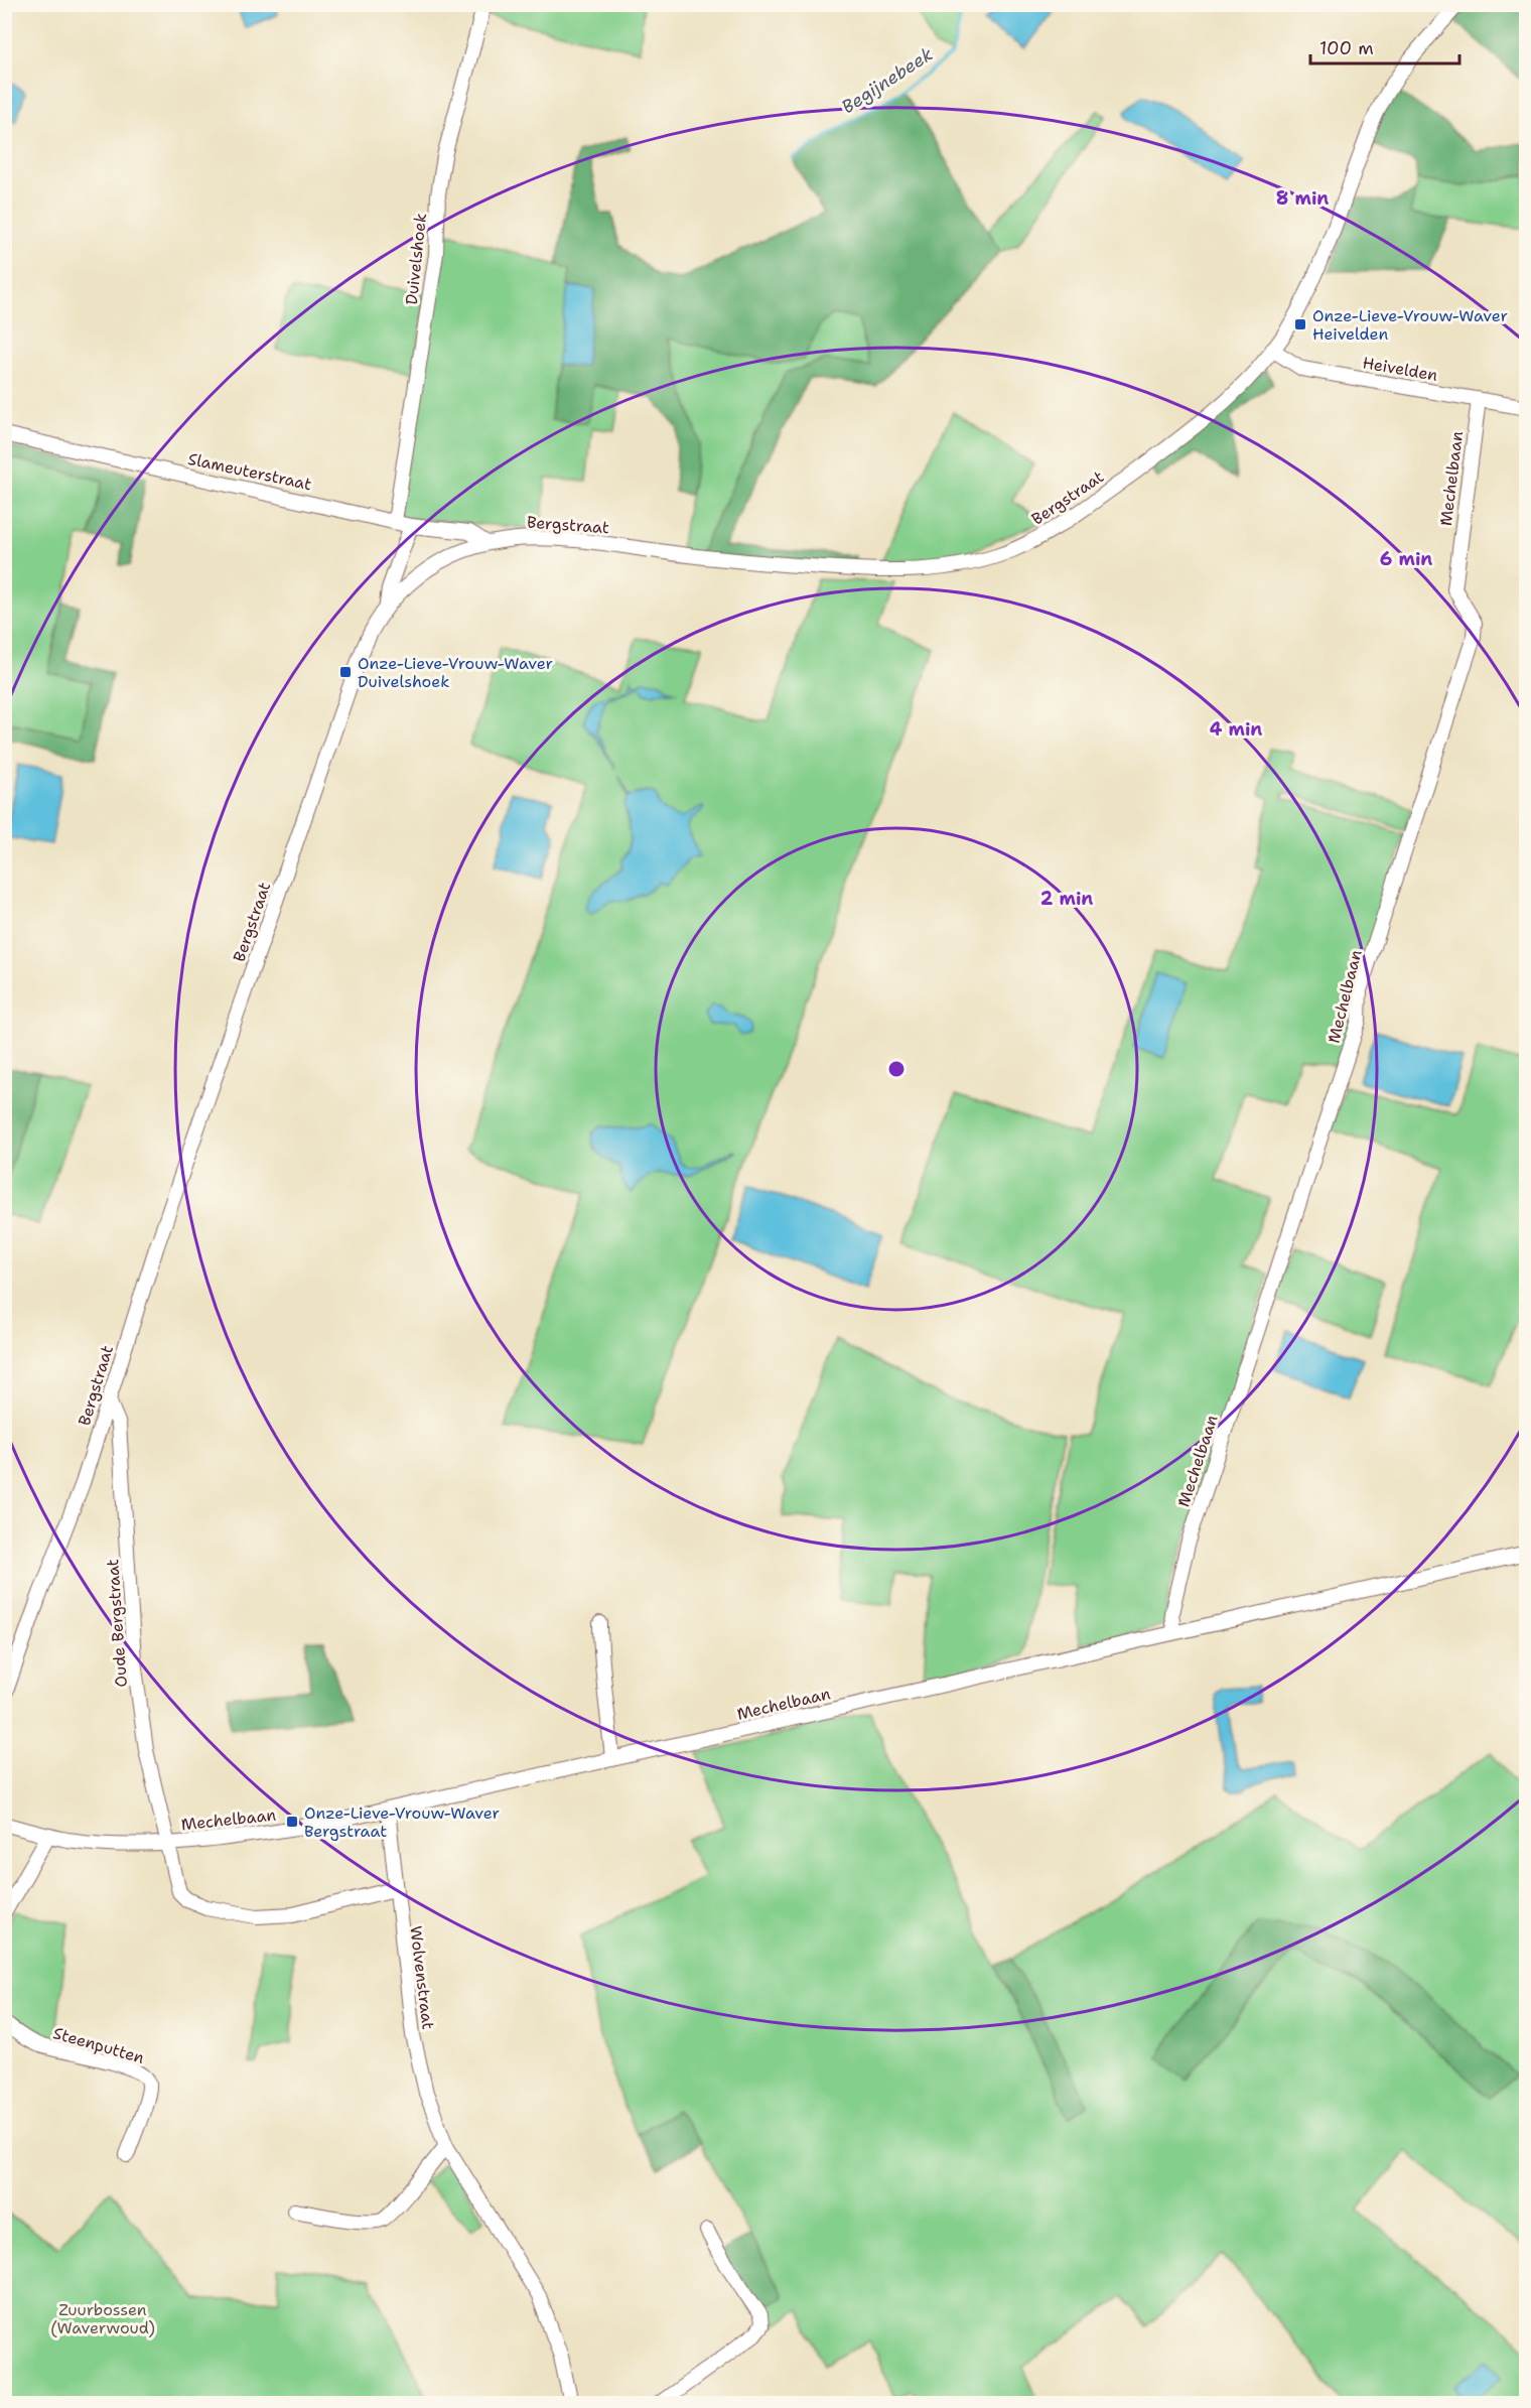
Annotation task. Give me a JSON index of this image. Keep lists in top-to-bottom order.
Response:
{
  "streets": {
    "street": [
      "Duivelshoek",
      "Heivelden",
      "Slameuterstraat",
      "Mechelbaan",
      "Bergstraat",
      "Oude Bergstraat",
      "Wolvenstraat",
      "Steenputten"
    ]
  },
  "crossings": [
    ["Duivelshoek", "Slameuterstraat"],
    ["Heivelden", "Mechelbaan"],
    ["Heivelden", "Bergstraat"],
    ["Slameuterstraat", "Bergstraat"],
    ["Mechelbaan", "Oude Bergstraat"],
    ["Mechelbaan", "Wolvenstraat"],
    ["Bergstraat", "Oude Bergstraat"]
  ],
  "water": ["Begijnebeek"],
  "parks": ["Zuurbossen (Waverwoud)"],
  "places": {
    "transit": ["Onze-Lieve-Vrouw-Waver Heivelden", "Onze-Lieve-Vrouw-Waver Duivelshoek", "Onze-Lieve-Vrouw-Waver Bergstraat"]
  },
  "scale_bar": "100 m",
  "rings": [
    "8 min",
    "6 min",
    "4 min",
    "2 min"
  ]
}
